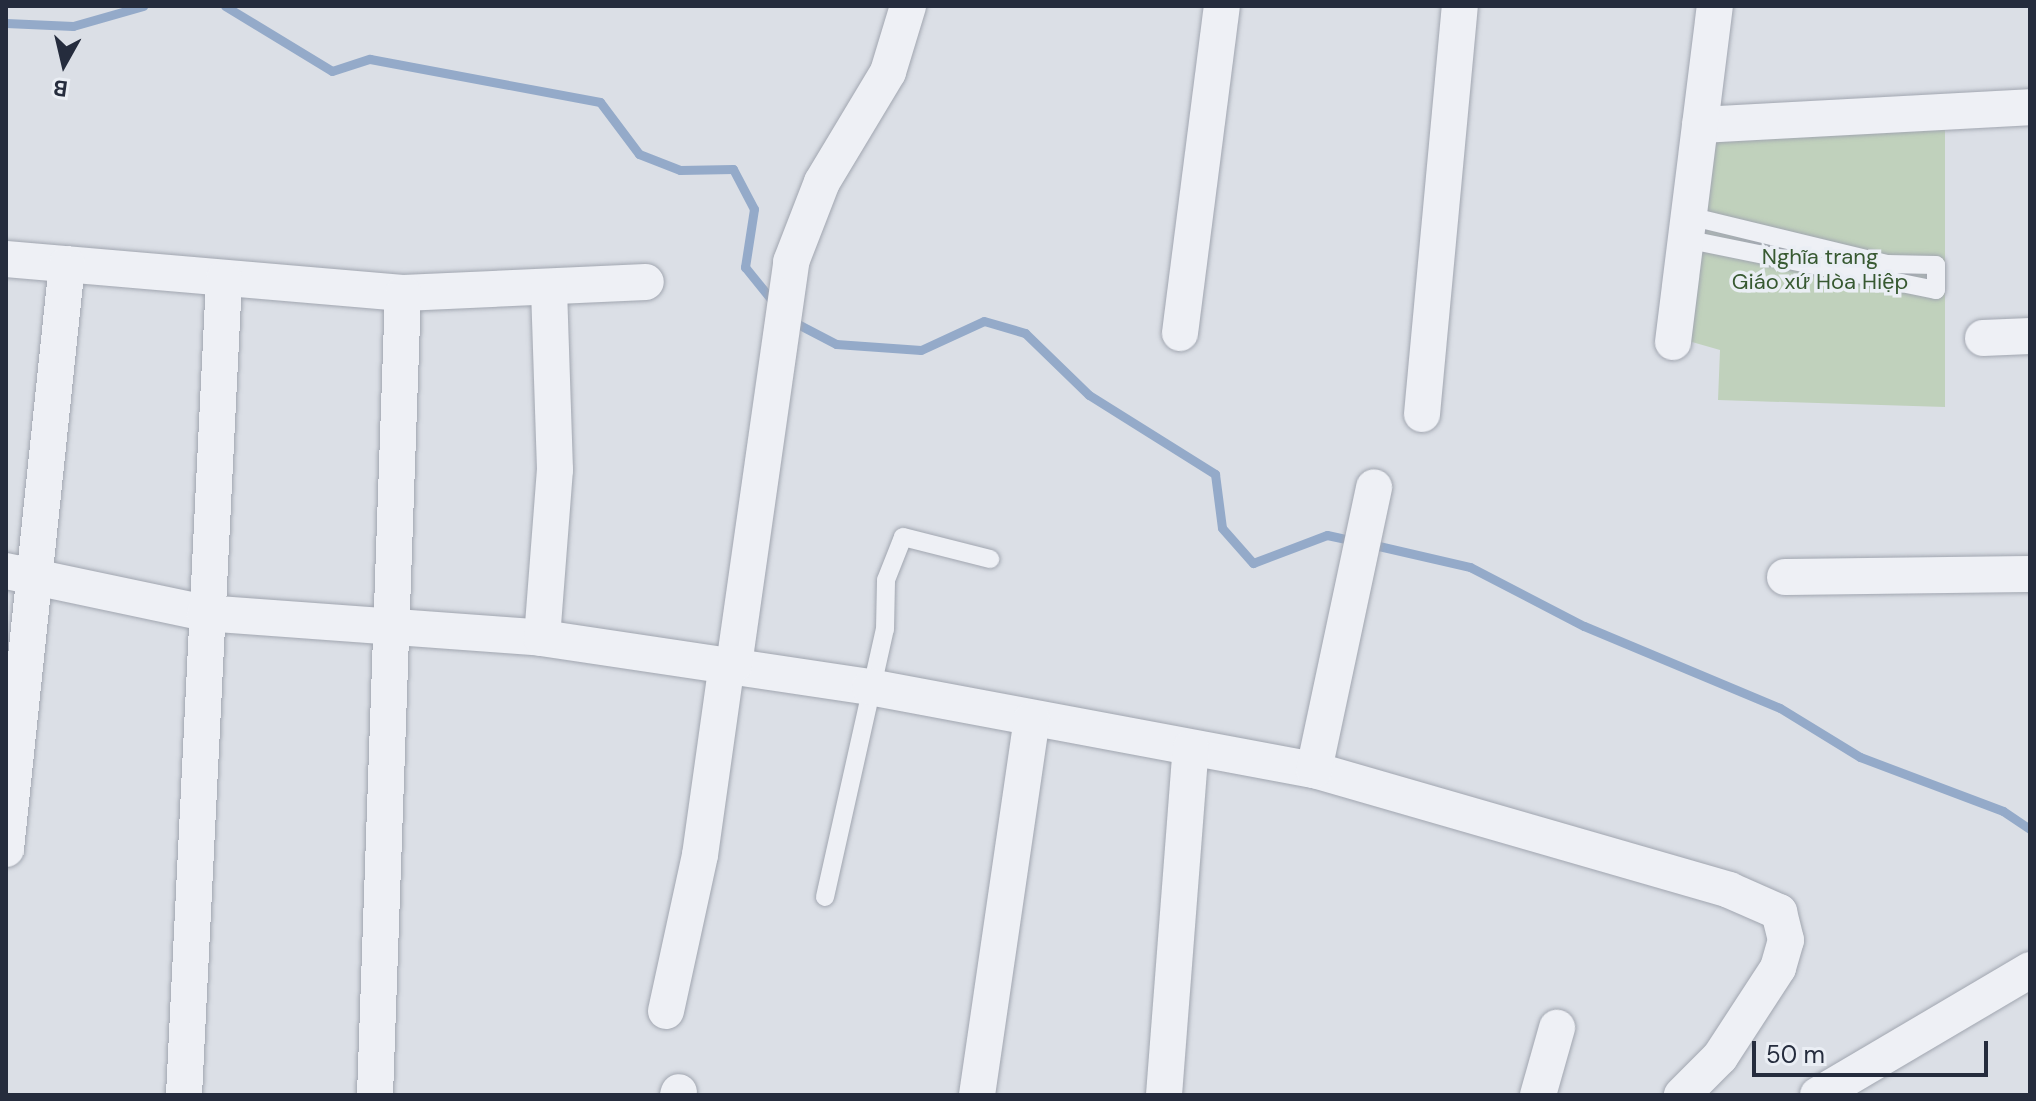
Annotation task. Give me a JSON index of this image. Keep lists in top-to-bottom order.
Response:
{
  "parks": ["Nghĩa trang Giáo xứ Hòa Hiệp"],
  "scale_bar": "50 m",
  "north": "bottom"
}
